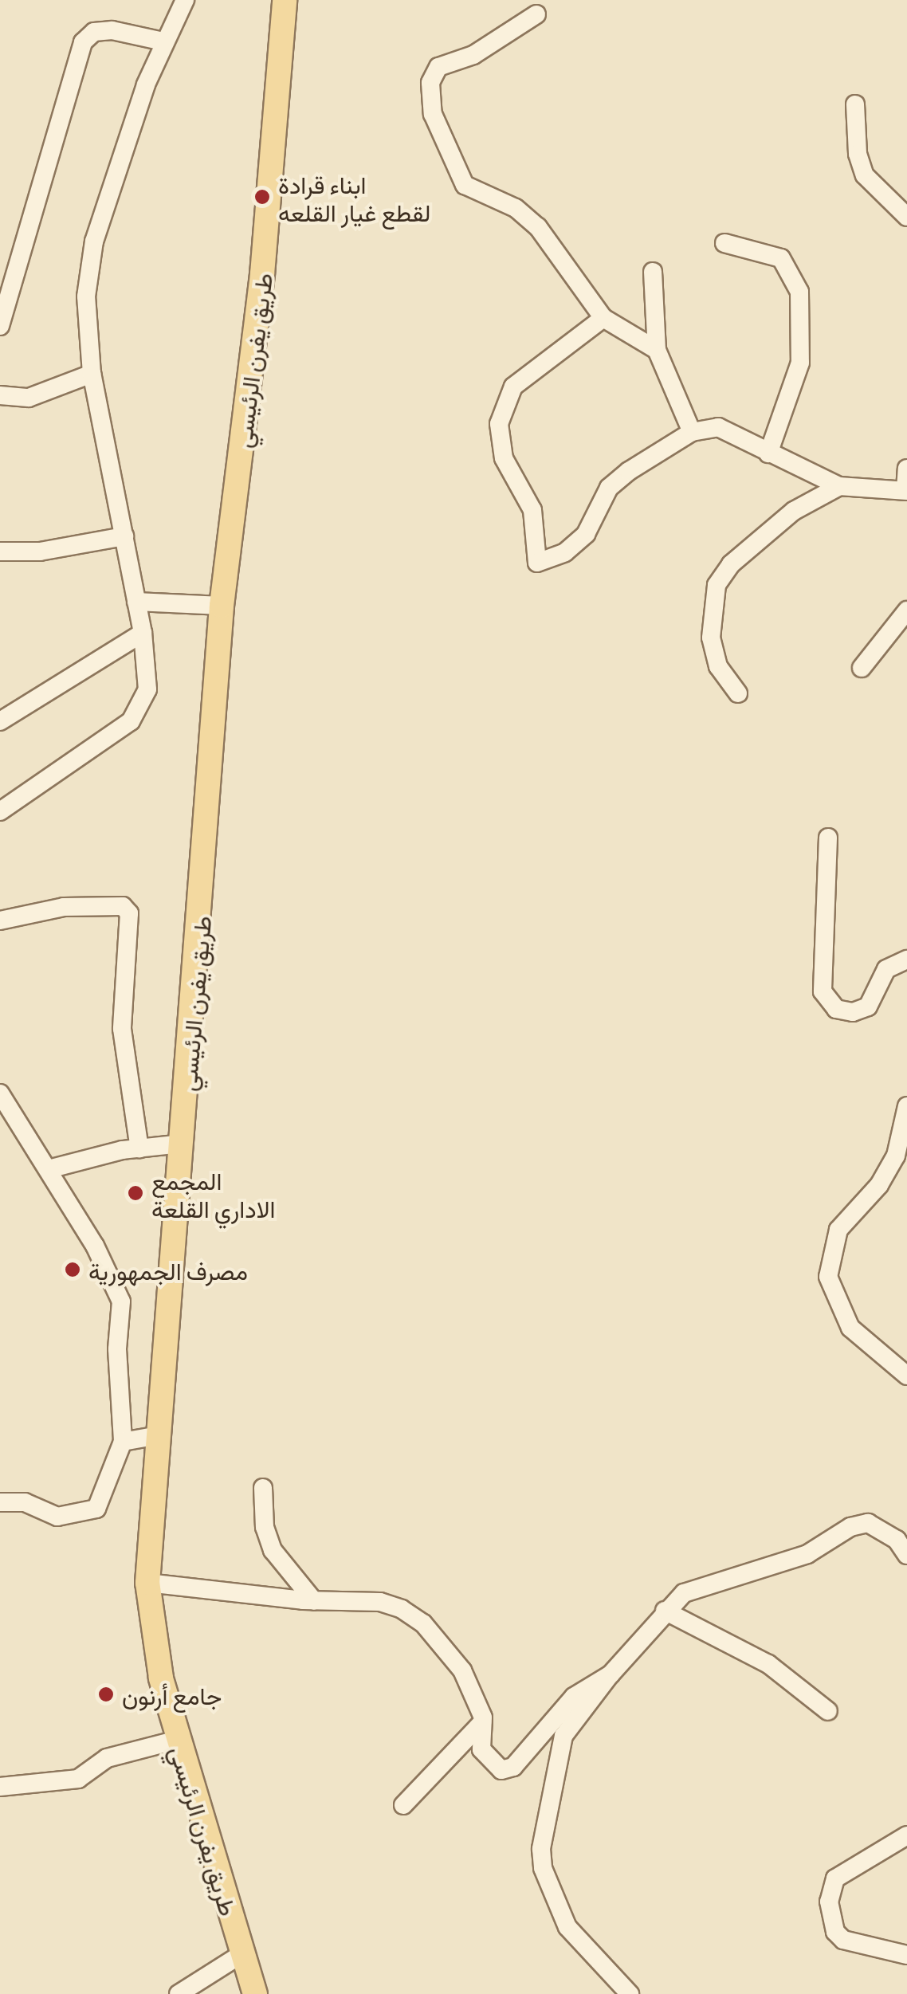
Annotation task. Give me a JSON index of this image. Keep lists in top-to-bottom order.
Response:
{
  "streets": {
    "main road": ["طريق يفرن الرئيسي"]
  },
  "places": [
    "ابناء قرادة لقطع غيار القلعه",
    "المجمع الاداري القلعة",
    "مصرف الجمهورية",
    "جامع أرنون"
  ]
}
